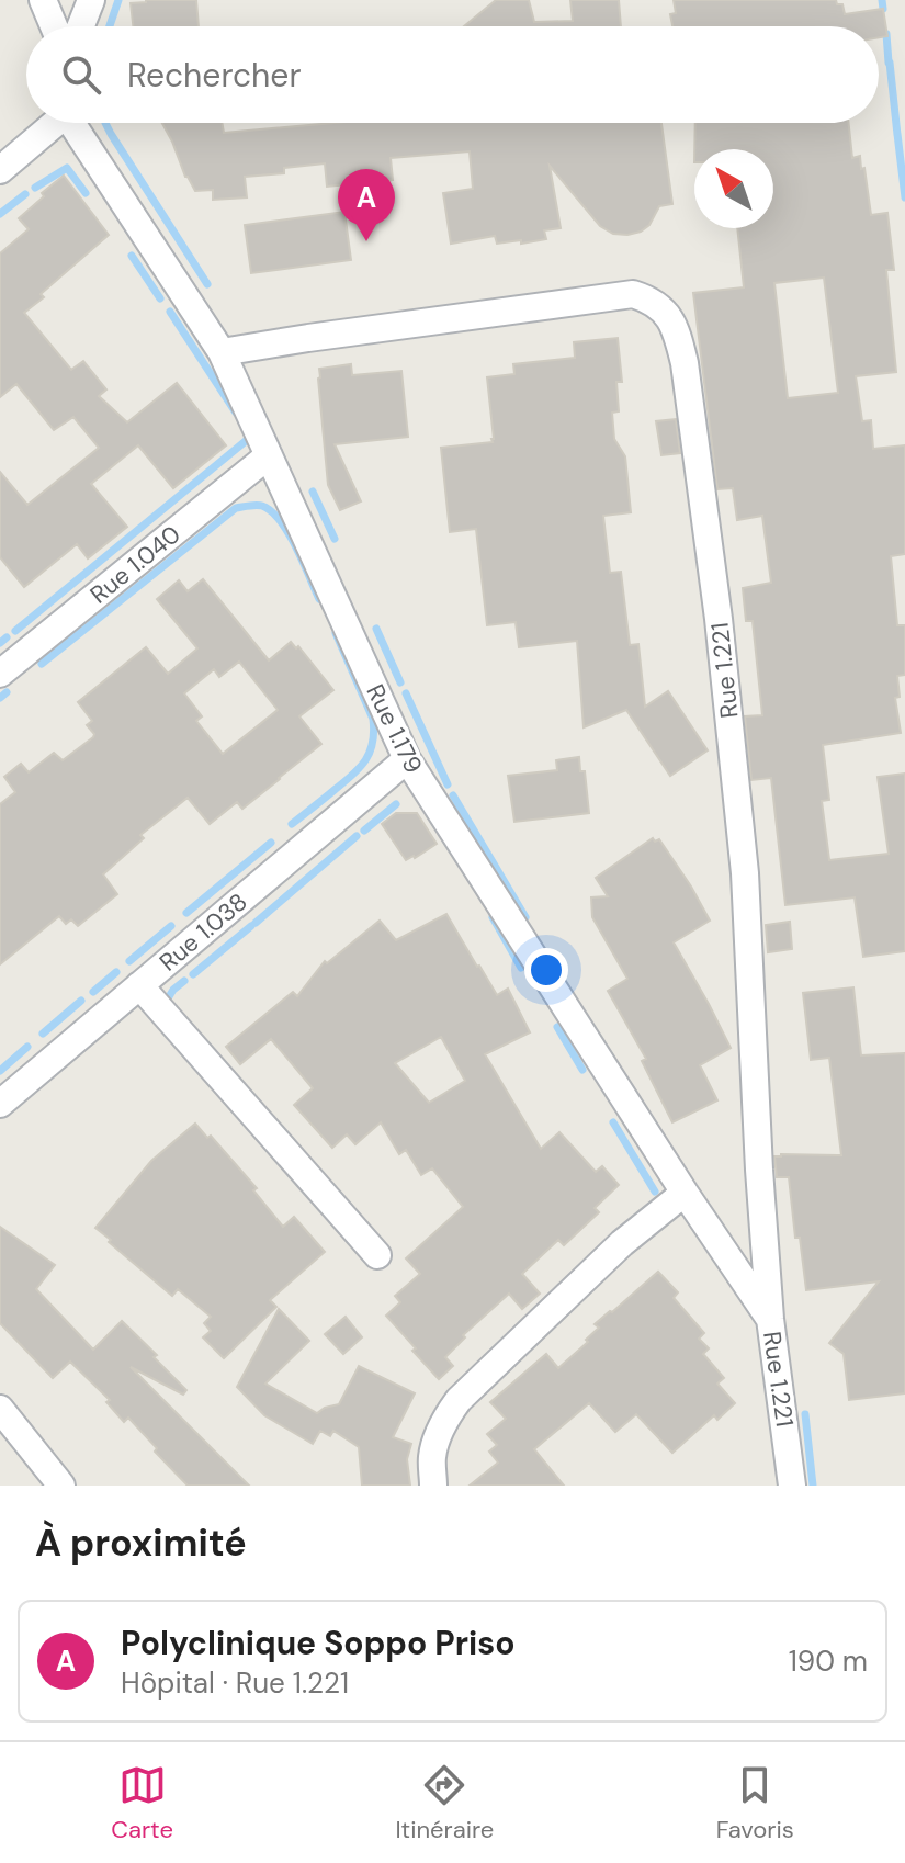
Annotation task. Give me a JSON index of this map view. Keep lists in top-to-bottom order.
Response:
{
  "streets": {
    "street": [
      "Rue 1.040",
      "Rue 1.221",
      "Rue 1.179",
      "Rue 1.038"
    ]
  },
  "crossings": [
    ["Rue 1.040", "Rue 1.179"],
    ["Rue 1.221", "Rue 1.179"],
    ["Rue 1.179", "Rue 1.038"]
  ],
  "north": "top left",
  "page": {
    "search": "Rechercher",
    "pins": "A",
    "heading": "À proximité",
    "list": [
      {
        "mark": "A",
        "name": "Polyclinique Soppo Priso",
        "note": "Hôpital · Rue 1.221",
        "value": "190 m"
      }
    ],
    "nav": ["Carte", "Itinéraire", "Favoris"]
  }
}
